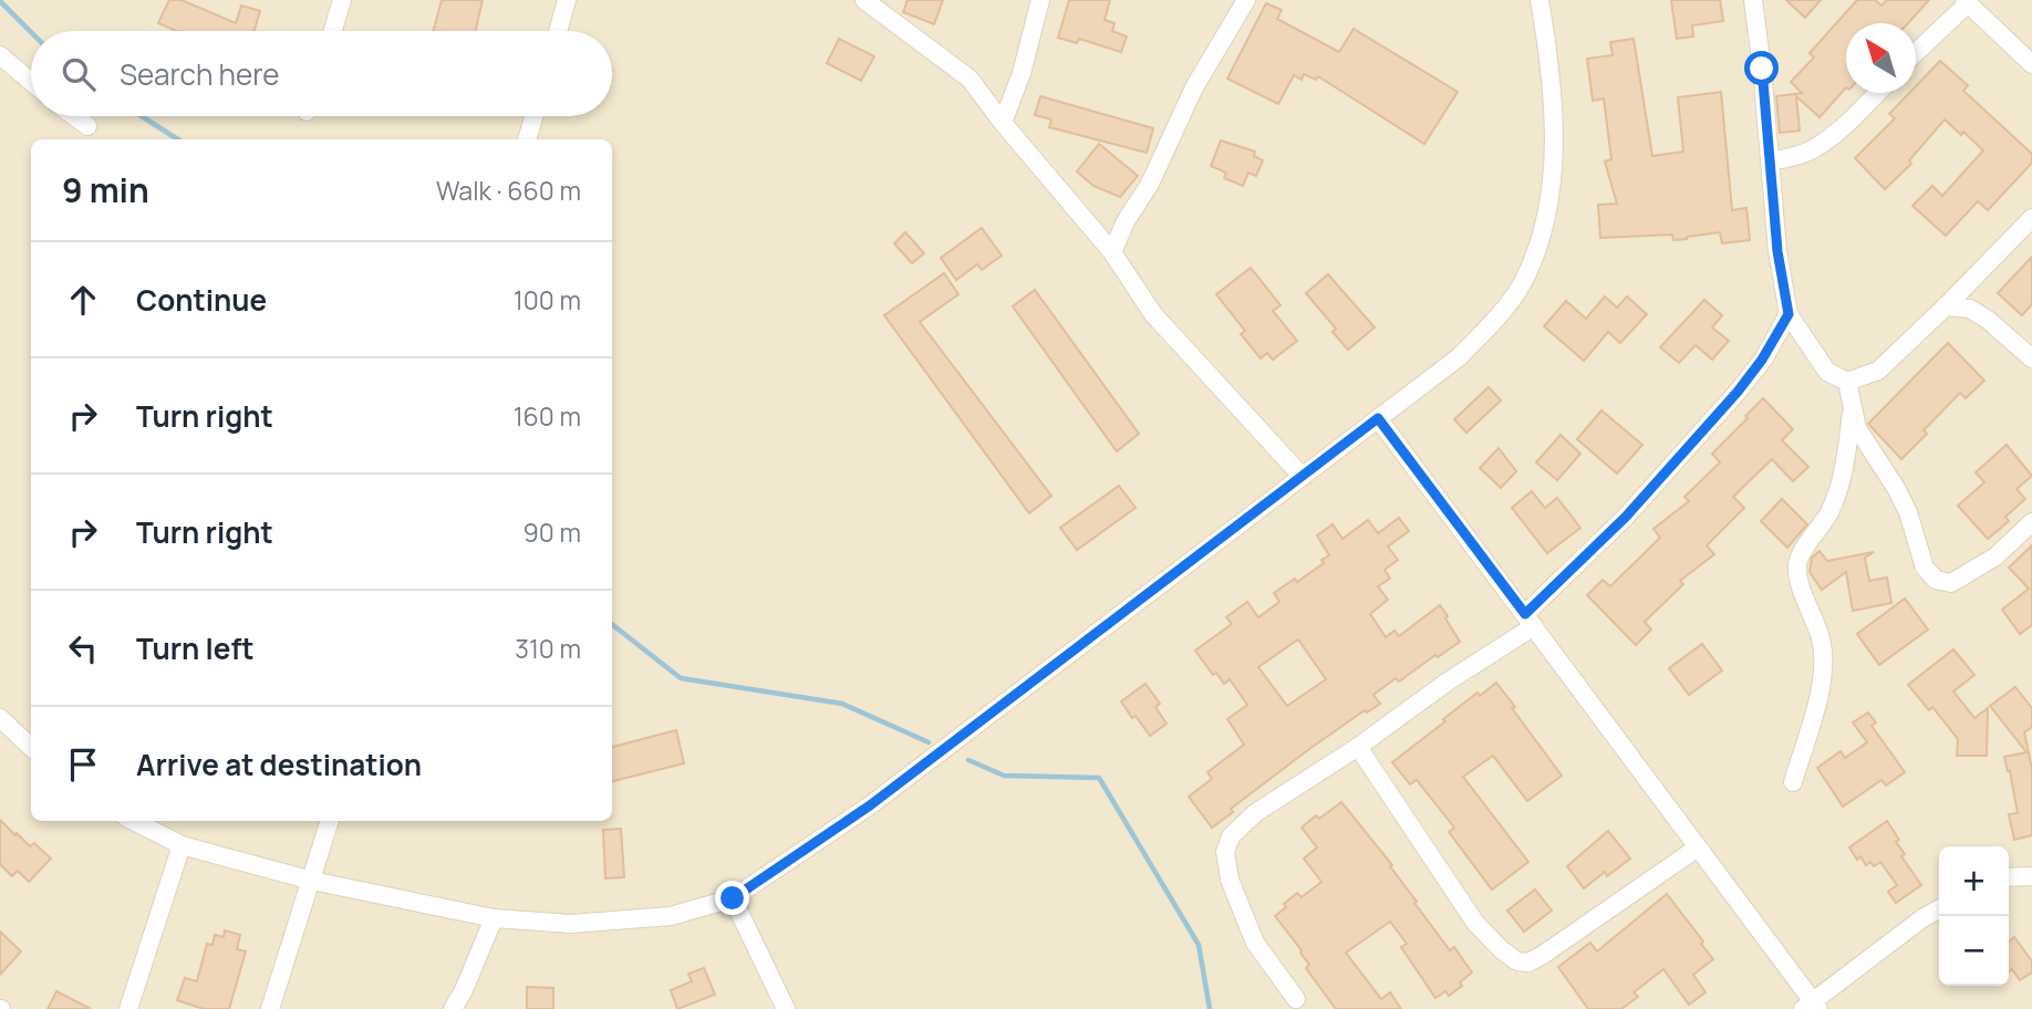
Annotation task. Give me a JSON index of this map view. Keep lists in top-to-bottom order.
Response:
{
  "north": "top left",
  "page": {
    "search": "Search here",
    "heading": ["9 min", "Walk · 660 m"],
    "list": [
      ["Continue", "100 m"],
      ["Turn right", "160 m"],
      ["Turn right", "90 m"],
      ["Turn left", "310 m"],
      "Arrive at destination"
    ],
    "map_buttons": ["+", "−"]
  }
}
